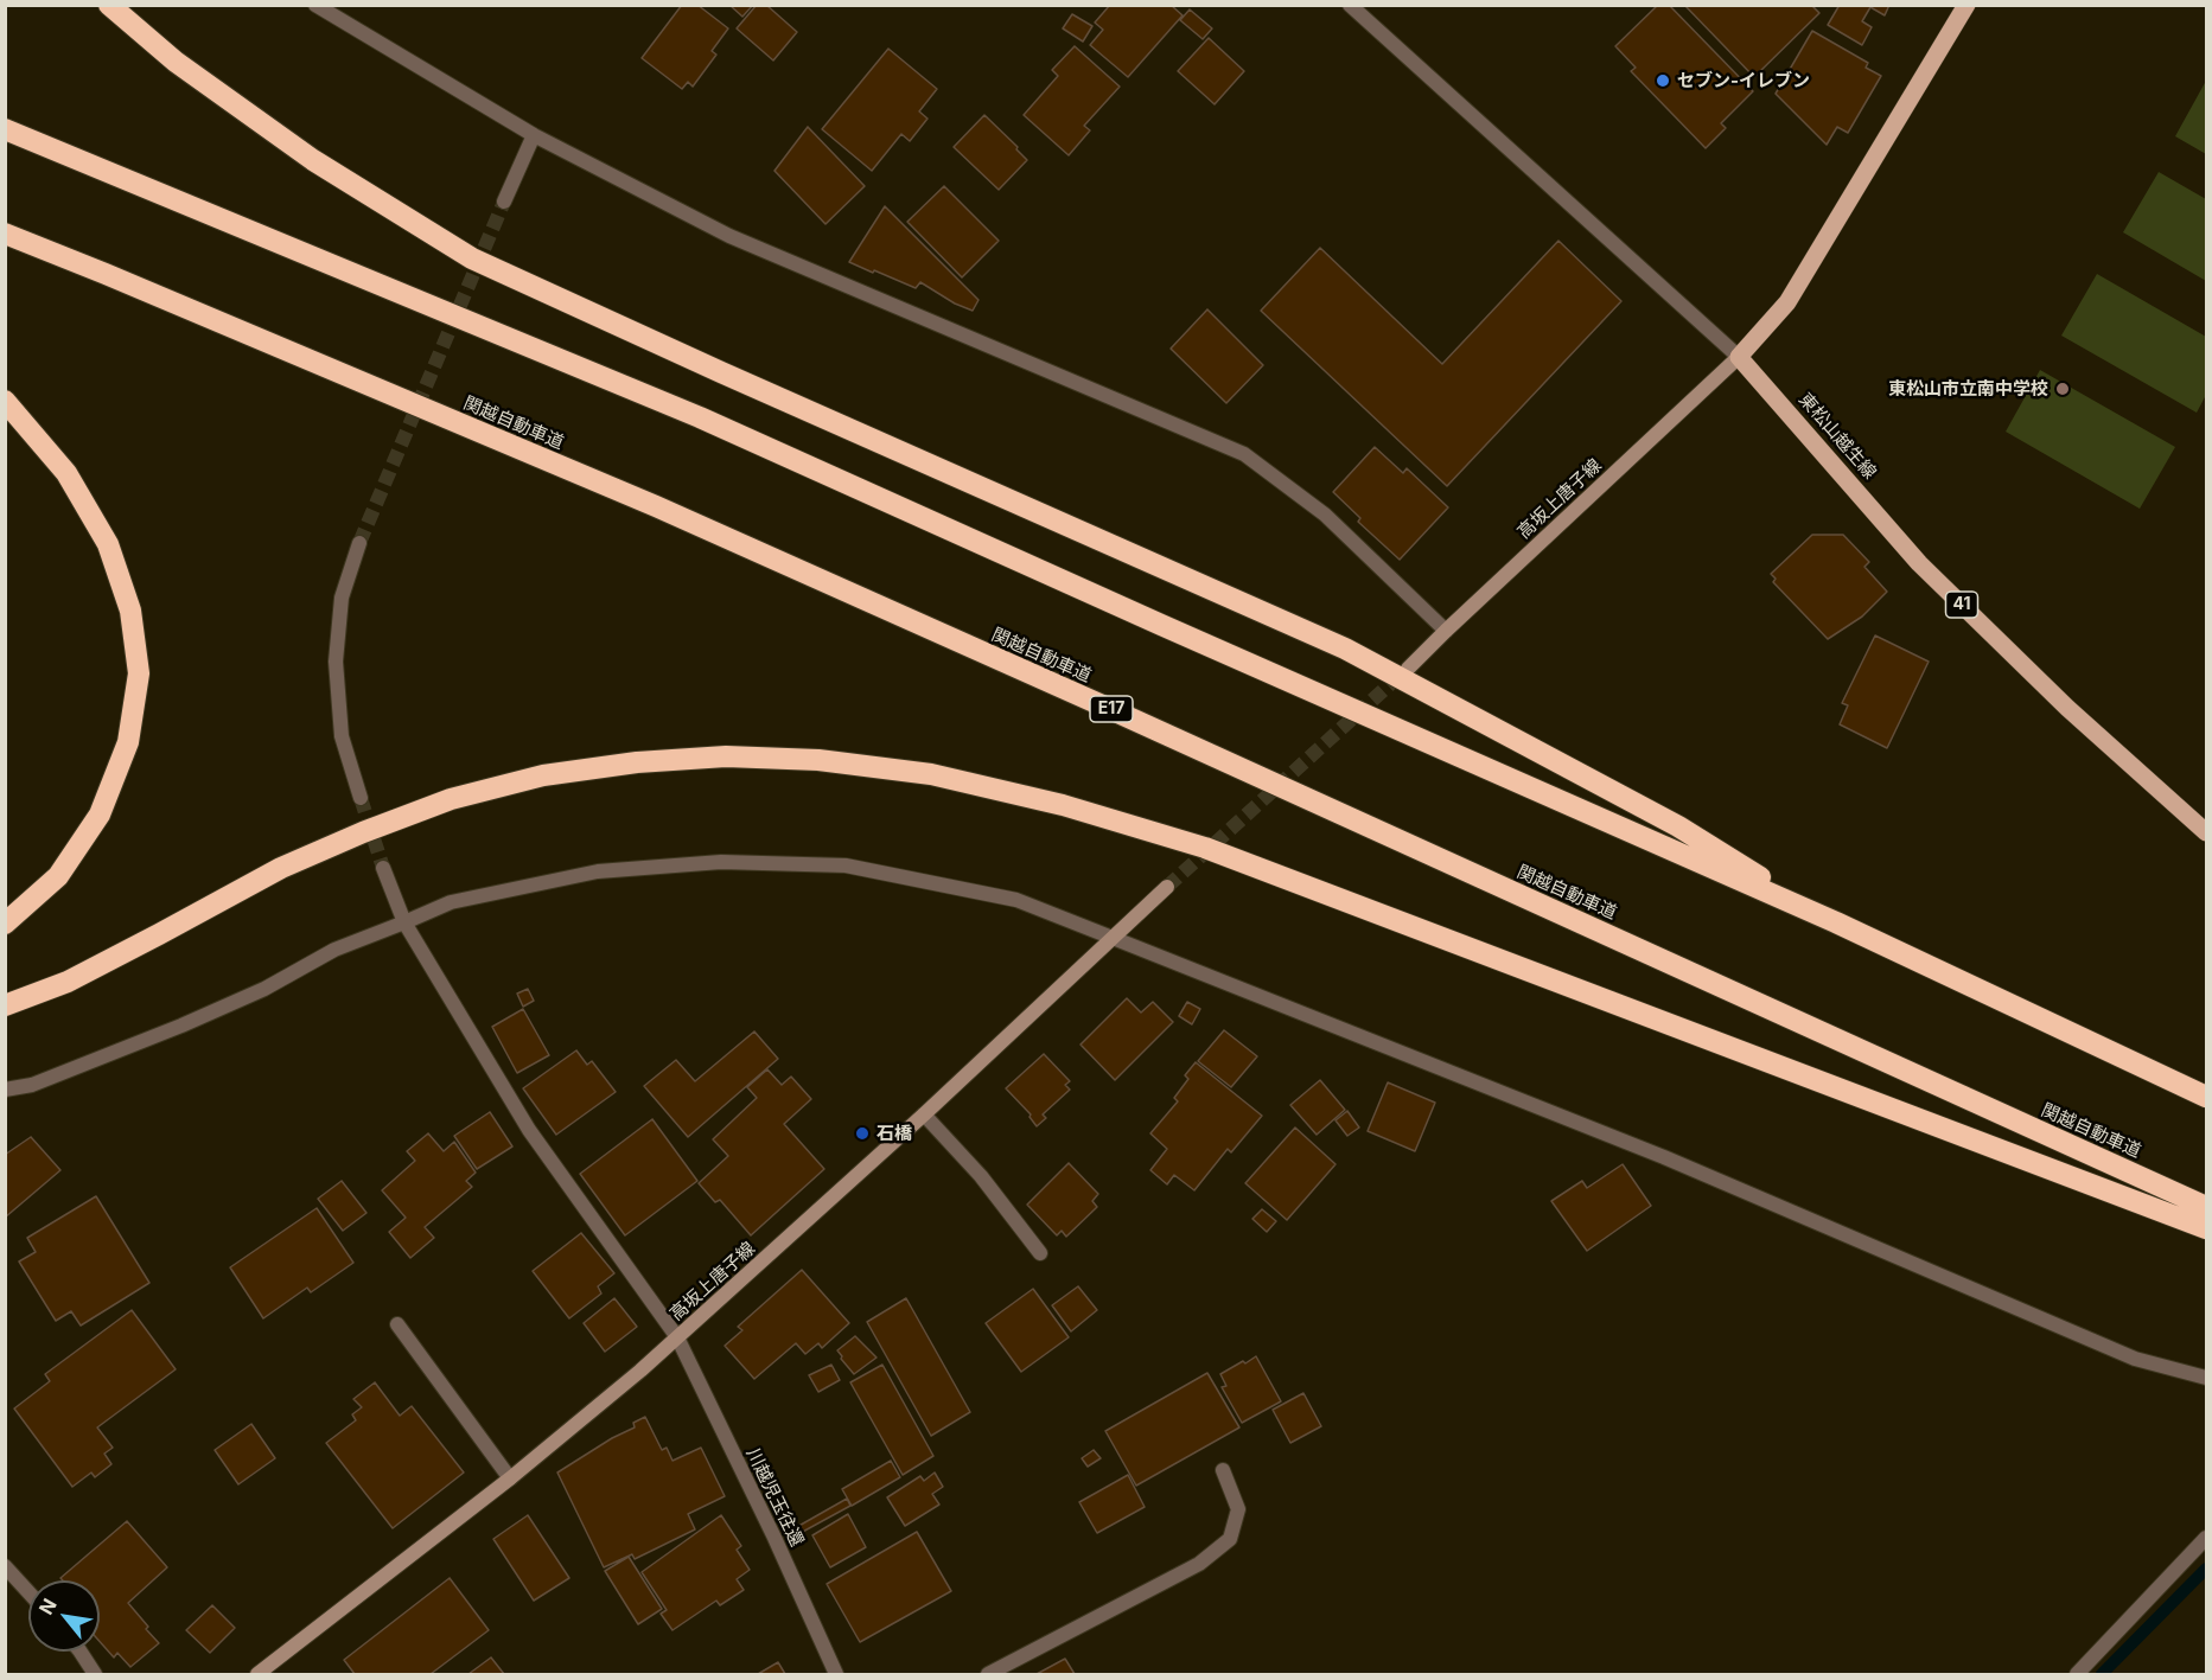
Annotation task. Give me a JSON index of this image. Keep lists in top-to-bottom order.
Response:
{
  "streets": {
    "highway": ["関越自動車道", "E17"],
    "main road": ["東松山越生線", "高坂上唐子線", "41"],
    "street": ["川越児玉往還"]
  },
  "crossings": [
    ["東松山越生線", "高坂上唐子線"],
    ["高坂上唐子線", "川越児玉往還"]
  ],
  "places": ["セブン-イレブン", "東松山市立南中学校", "石橋"],
  "north": "top left"
}
